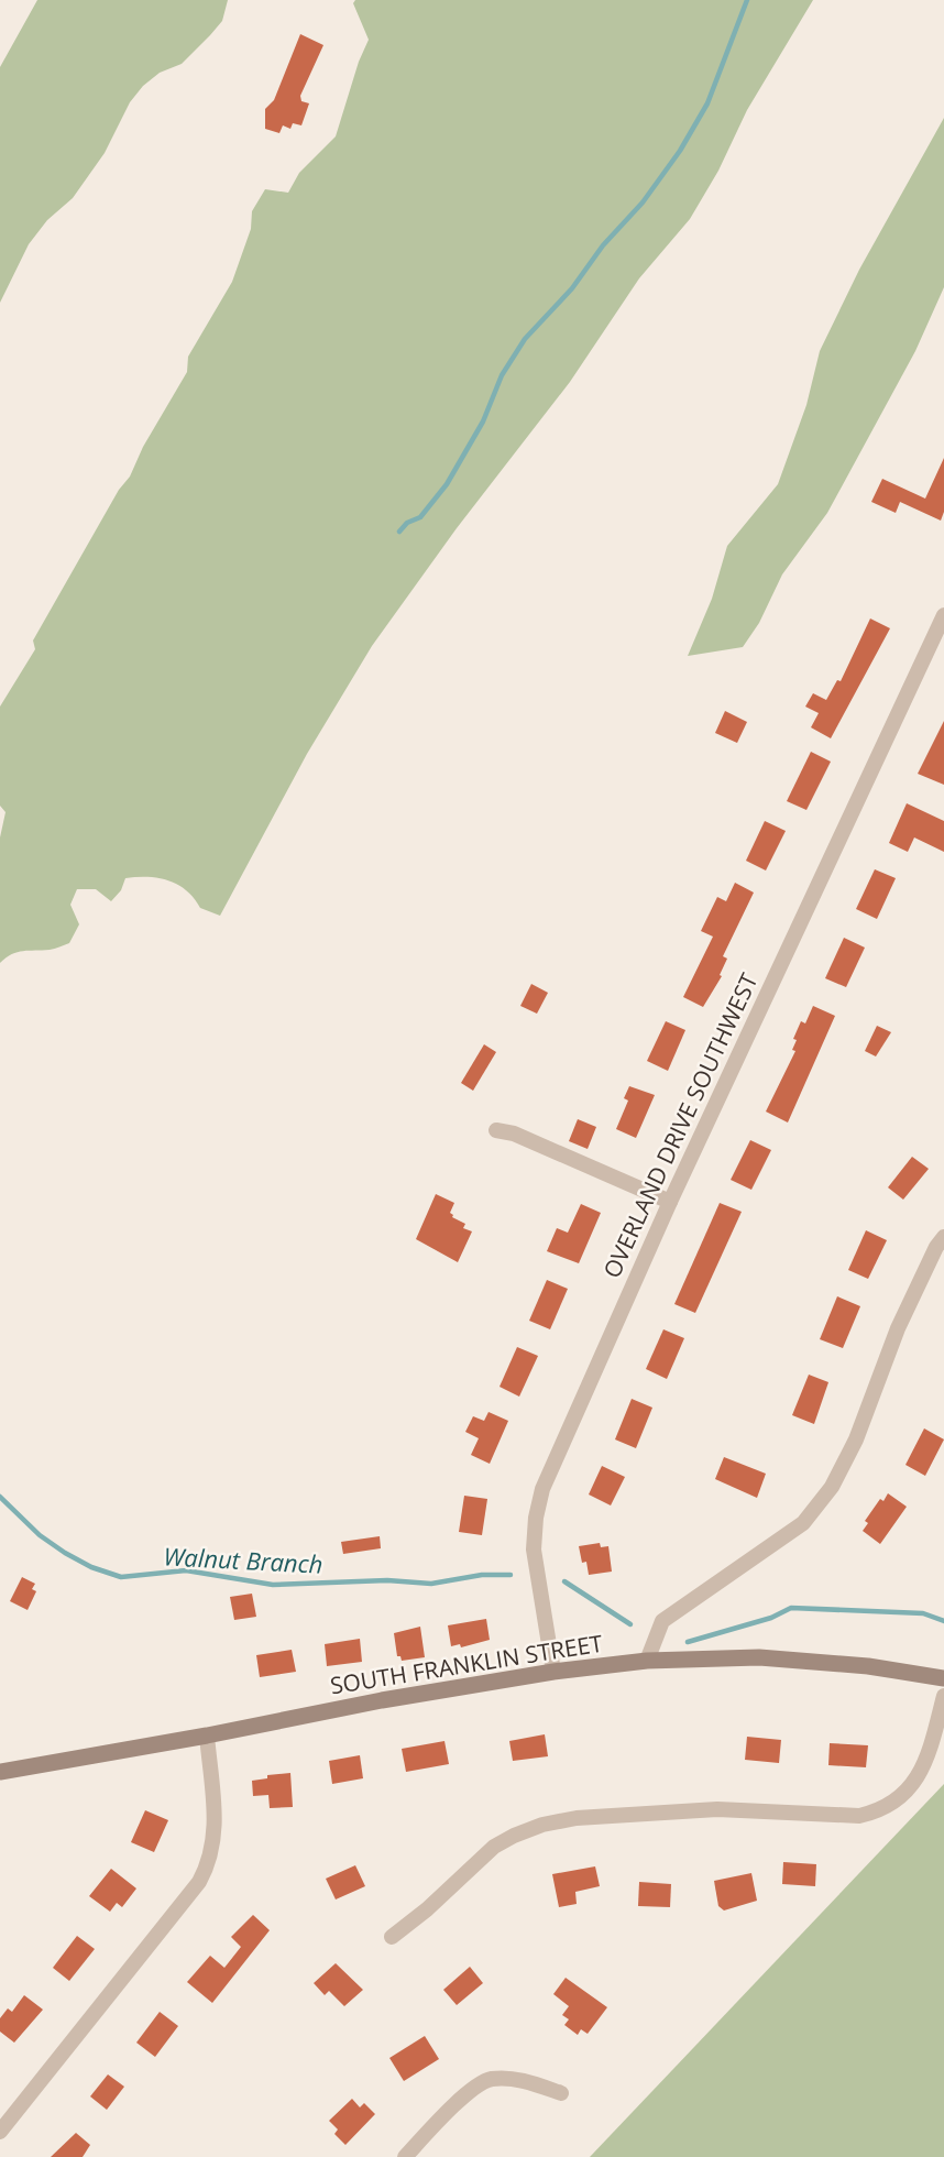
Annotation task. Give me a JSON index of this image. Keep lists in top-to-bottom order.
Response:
{
  "streets": {
    "main road": ["SOUTH FRANKLIN STREET"],
    "street": ["OVERLAND DRIVE SOUTHWEST"]
  },
  "crossings": [
    ["OVERLAND DRIVE SOUTHWEST", "SOUTH FRANKLIN STREET"]
  ],
  "water": ["Walnut Branch"]
}
